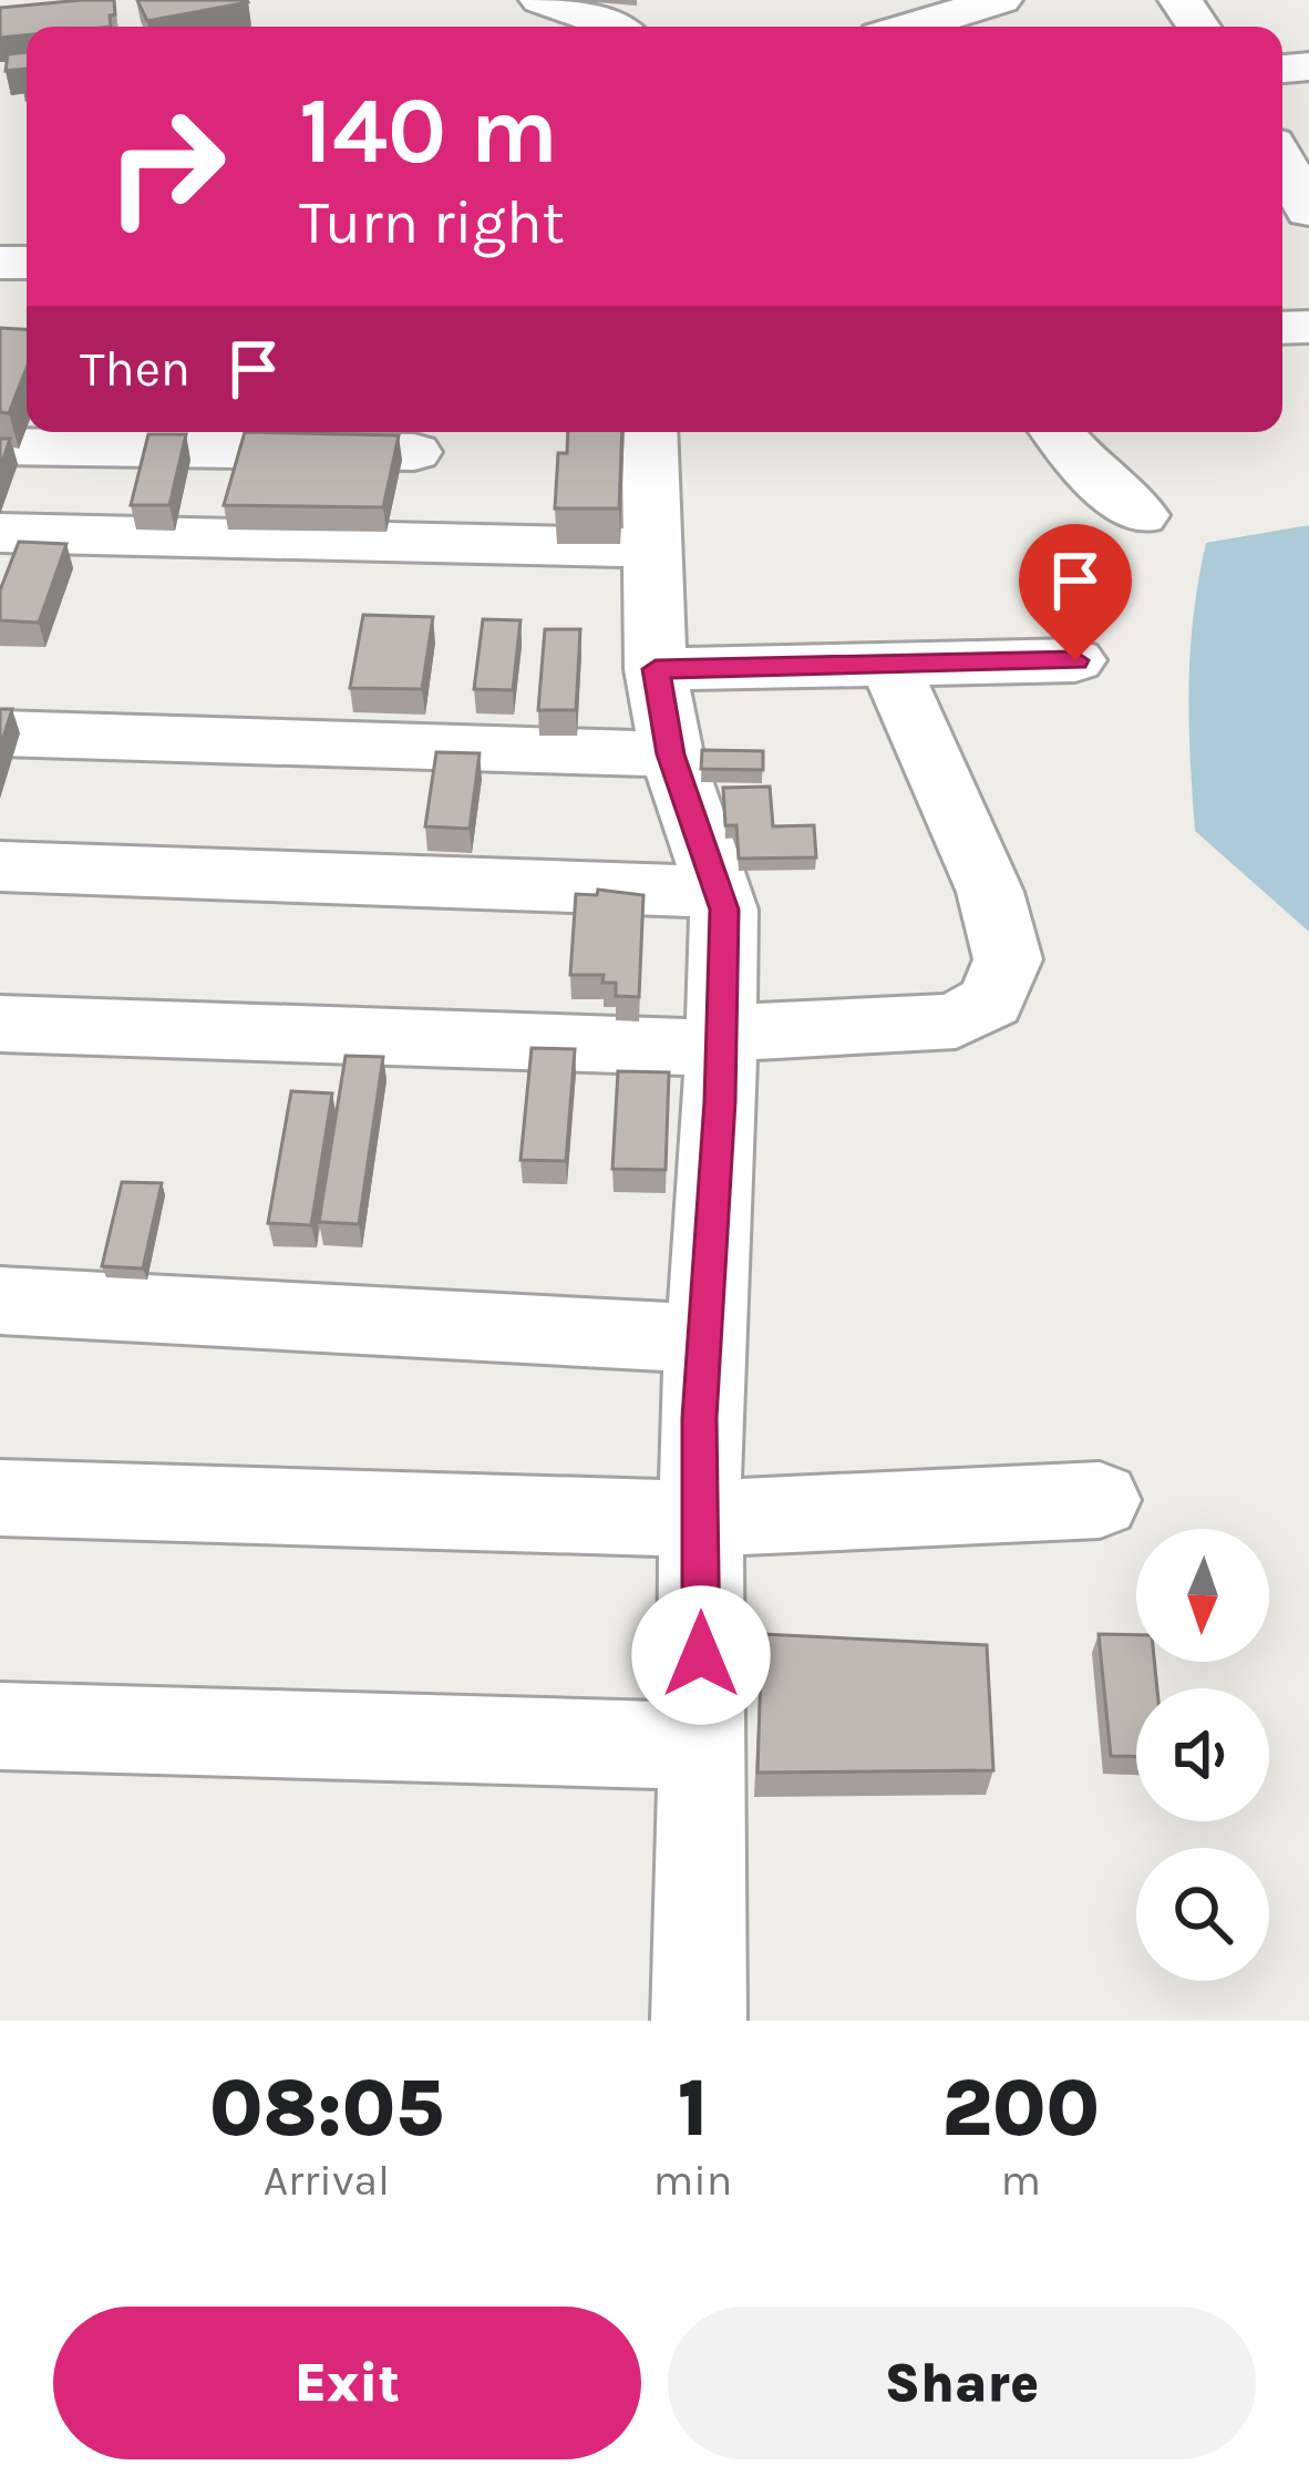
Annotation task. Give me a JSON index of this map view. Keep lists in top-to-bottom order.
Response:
{
  "north": "bottom",
  "page": {
    "turn": ["140 m", "Turn right"],
    "then": "Then",
    "eta": [
      "08:05",
      "Arrival",
      "1",
      "min",
      "200",
      "m"
    ],
    "buttons": ["Exit", "Share"]
  }
}
